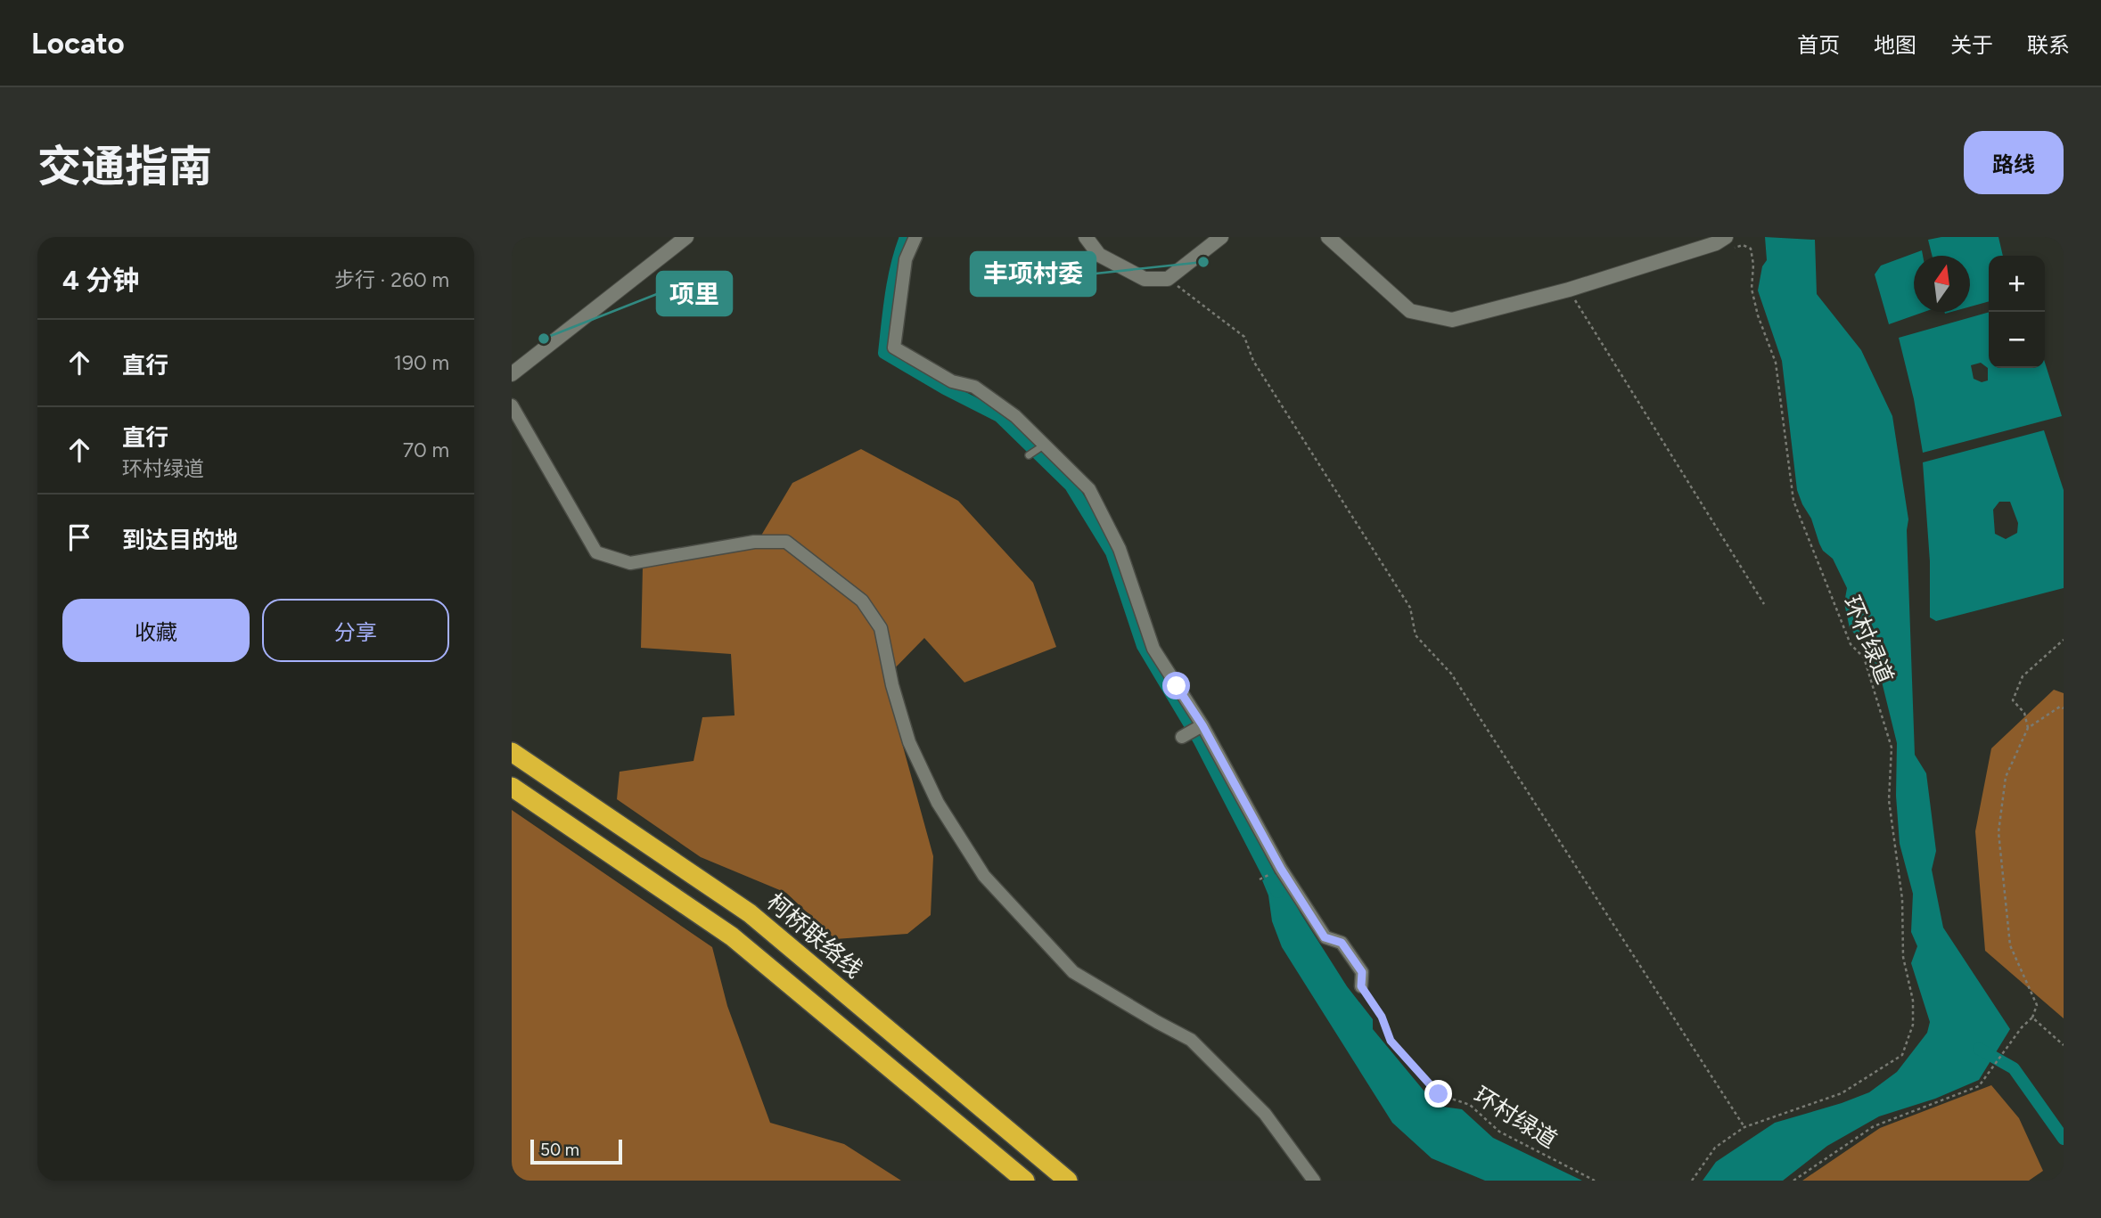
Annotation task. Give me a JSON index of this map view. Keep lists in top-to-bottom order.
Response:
{
  "streets": {
    "highway": ["柯桥联络线"],
    "path": ["环村绿道"]
  },
  "places": ["丰项村委", "项里"],
  "scale_bar": "50 m",
  "north": "top",
  "page": {
    "header": "Locato",
    "nav": [
      "首页",
      "地图",
      "关于",
      "联系"
    ],
    "title": "交通指南",
    "buttons": [
      "路线",
      ["收藏", "分享"]
    ],
    "heading": ["4 分钟", "步行 · 260 m"],
    "map_buttons": ["+", "−"],
    "list": [
      ["直行", "190 m"],
      ["直行", "环村绿道", "70 m"],
      "到达目的地"
    ],
    "scale": "50 m"
  }
}
